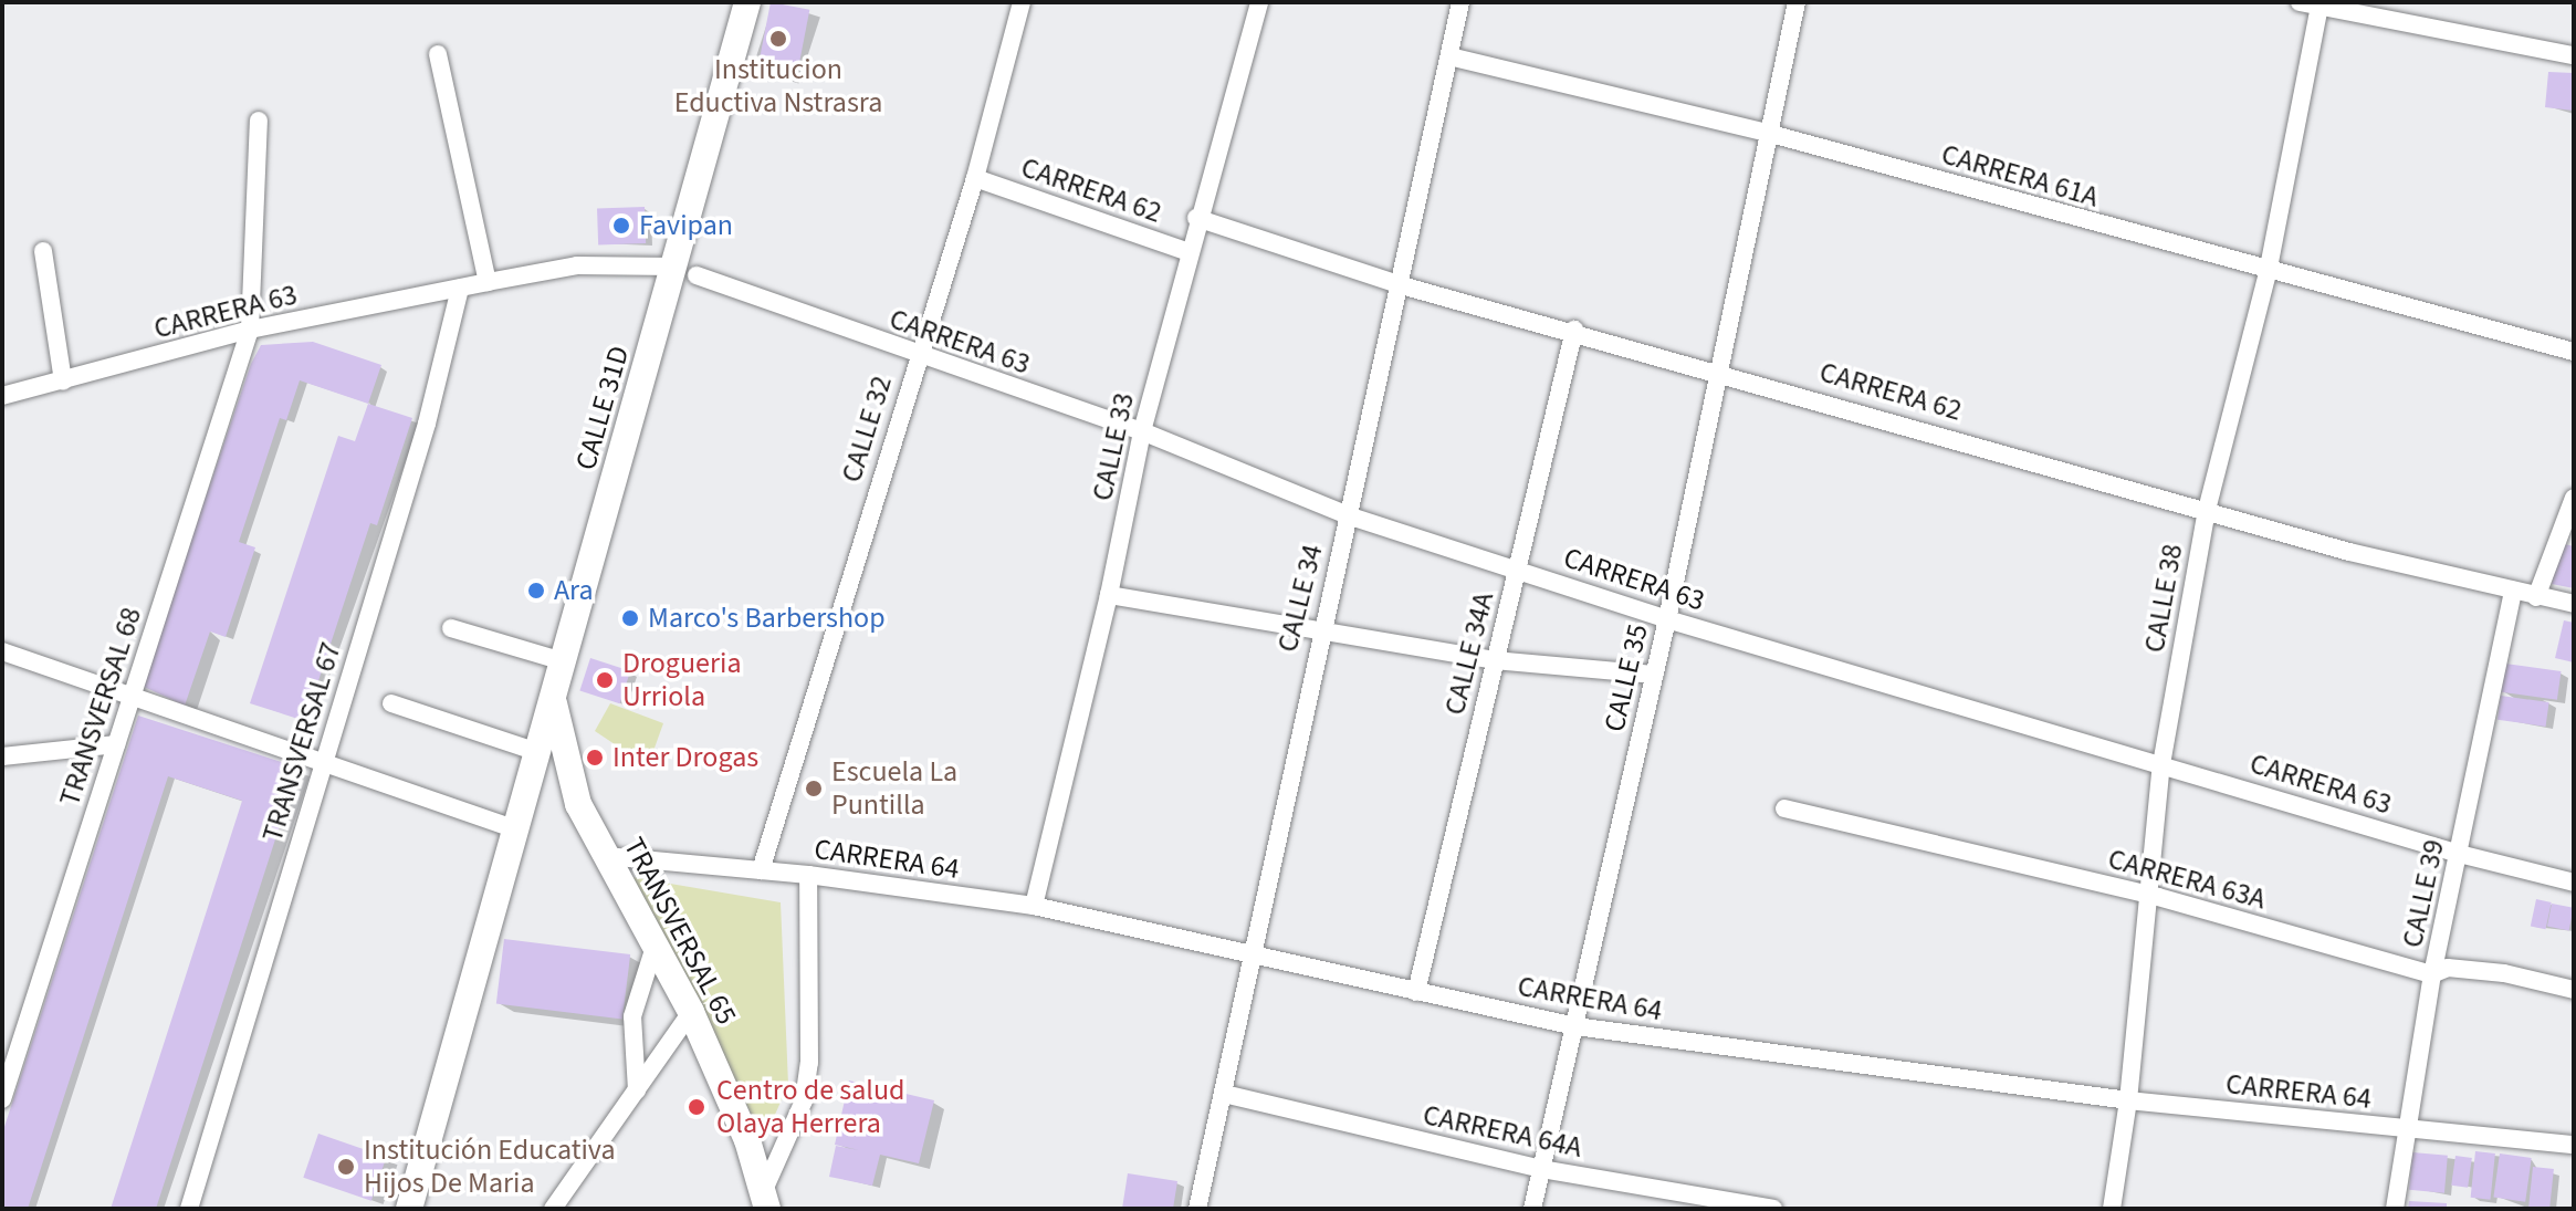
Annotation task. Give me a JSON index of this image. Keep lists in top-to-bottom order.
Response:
{
  "streets": {
    "street": [
      "CARRERA 61A",
      "CARRERA 62",
      "CARRERA 63",
      "CALLE 31D",
      "CALLE 32",
      "CALLE 33",
      "CALLE 34",
      "CALLE 38",
      "CALLE 34A",
      "CALLE 35",
      "TRANSVERSAL 68",
      "TRANSVERSAL 67",
      "CARRERA 64",
      "CARRERA 63A",
      "CALLE 39",
      "TRANSVERSAL 65",
      "CARRERA 64A"
    ]
  },
  "crossings": [
    ["CARRERA 61A", "CALLE 34"],
    ["CARRERA 61A", "CALLE 38"],
    ["CARRERA 61A", "CALLE 35"],
    ["CARRERA 62", "CALLE 32"],
    ["CARRERA 62", "CALLE 33"],
    ["CARRERA 62", "CALLE 34"],
    ["CARRERA 62", "CALLE 38"],
    ["CARRERA 62", "CALLE 34A"],
    ["CARRERA 62", "CALLE 35"],
    ["CARRERA 62", "CALLE 39"],
    ["CARRERA 63", "CALLE 31D"],
    ["CARRERA 63", "CALLE 32"],
    ["CARRERA 63", "CALLE 33"],
    ["CARRERA 63", "CALLE 34"],
    ["CARRERA 63", "CALLE 38"],
    ["CARRERA 63", "CALLE 34A"],
    ["CARRERA 63", "CALLE 35"],
    ["CARRERA 63", "TRANSVERSAL 68"],
    ["CARRERA 63", "TRANSVERSAL 67"],
    ["CARRERA 63", "CALLE 39"],
    ["CALLE 31D", "TRANSVERSAL 65"],
    ["CALLE 32", "CARRERA 64"],
    ["CALLE 33", "CARRERA 64"],
    ["CALLE 34", "CARRERA 64"],
    ["CALLE 34", "CARRERA 64A"],
    ["CALLE 38", "CARRERA 64"],
    ["CALLE 38", "CARRERA 63A"],
    ["CALLE 34A", "CARRERA 64"],
    ["CALLE 35", "CARRERA 64"],
    ["CALLE 35", "CARRERA 64A"],
    ["CARRERA 64", "CALLE 39"],
    ["CARRERA 64", "TRANSVERSAL 65"],
    ["CARRERA 63A", "CALLE 39"]
  ],
  "places": [
    "Institucion Eductiva Nstrasra",
    "Favipan",
    "Ara",
    "Marco's Barbershop",
    "Drogueria Urriola",
    "Inter Drogas",
    "Escuela La Puntilla",
    "Centro de salud Olaya Herrera",
    "Institución Educativa Hijos De Maria"
  ]
}
